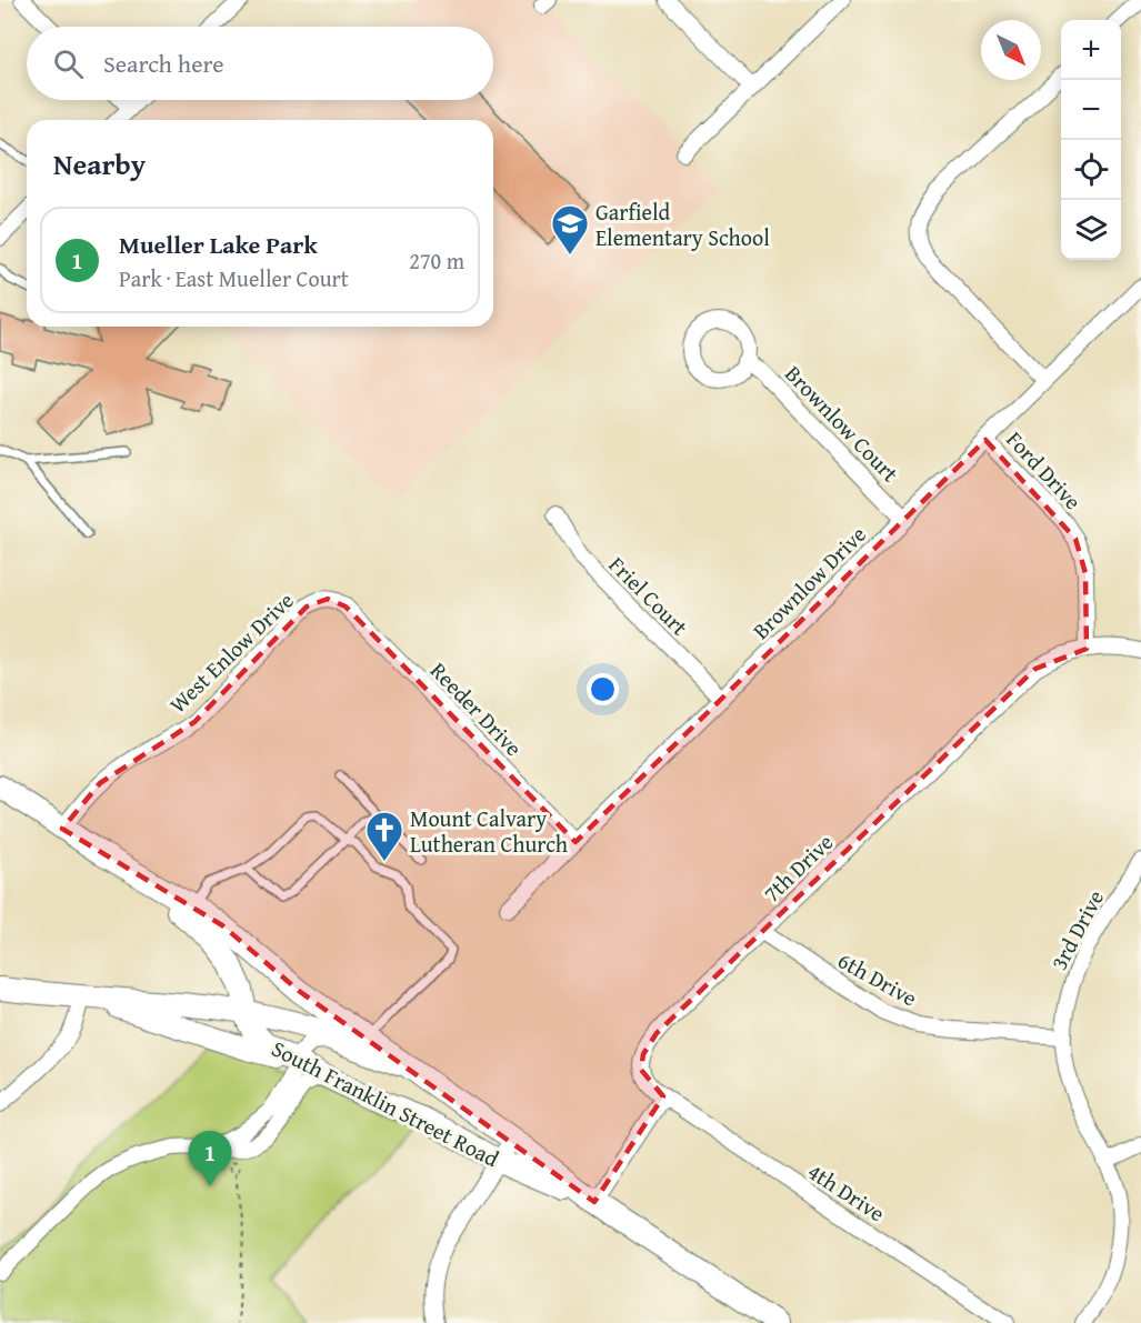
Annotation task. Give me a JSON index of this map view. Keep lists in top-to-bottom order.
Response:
{
  "streets": {
    "street": [
      "Brownlow Court",
      "Ford Drive",
      "Brownlow Drive",
      "Friel Court",
      "West Enlow Drive",
      "Reeder Drive",
      "7th Drive",
      "3rd Drive",
      "6th Drive",
      "South Franklin Street Road",
      "4th Drive"
    ]
  },
  "crossings": [
    ["Brownlow Court", "Brownlow Drive"],
    ["Ford Drive", "Brownlow Drive"],
    ["Ford Drive", "7th Drive"],
    ["Brownlow Drive", "Friel Court"],
    ["Brownlow Drive", "Reeder Drive"],
    ["West Enlow Drive", "Reeder Drive"],
    ["West Enlow Drive", "South Franklin Street Road"],
    ["7th Drive", "6th Drive"],
    ["7th Drive", "4th Drive"],
    ["3rd Drive", "6th Drive"]
  ],
  "places": {
    "school or university": ["Garfield Elementary School"],
    "church": ["Mount Calvary Lutheran Church"]
  },
  "north": "bottom right",
  "page": {
    "map_buttons": ["+", "−"],
    "search": "Search here",
    "heading": "Nearby",
    "list": [
      {
        "mark": "1",
        "name": "Mueller Lake Park",
        "note": "Park · East Mueller Court",
        "value": "270 m"
      }
    ],
    "pins": "1"
  }
}
